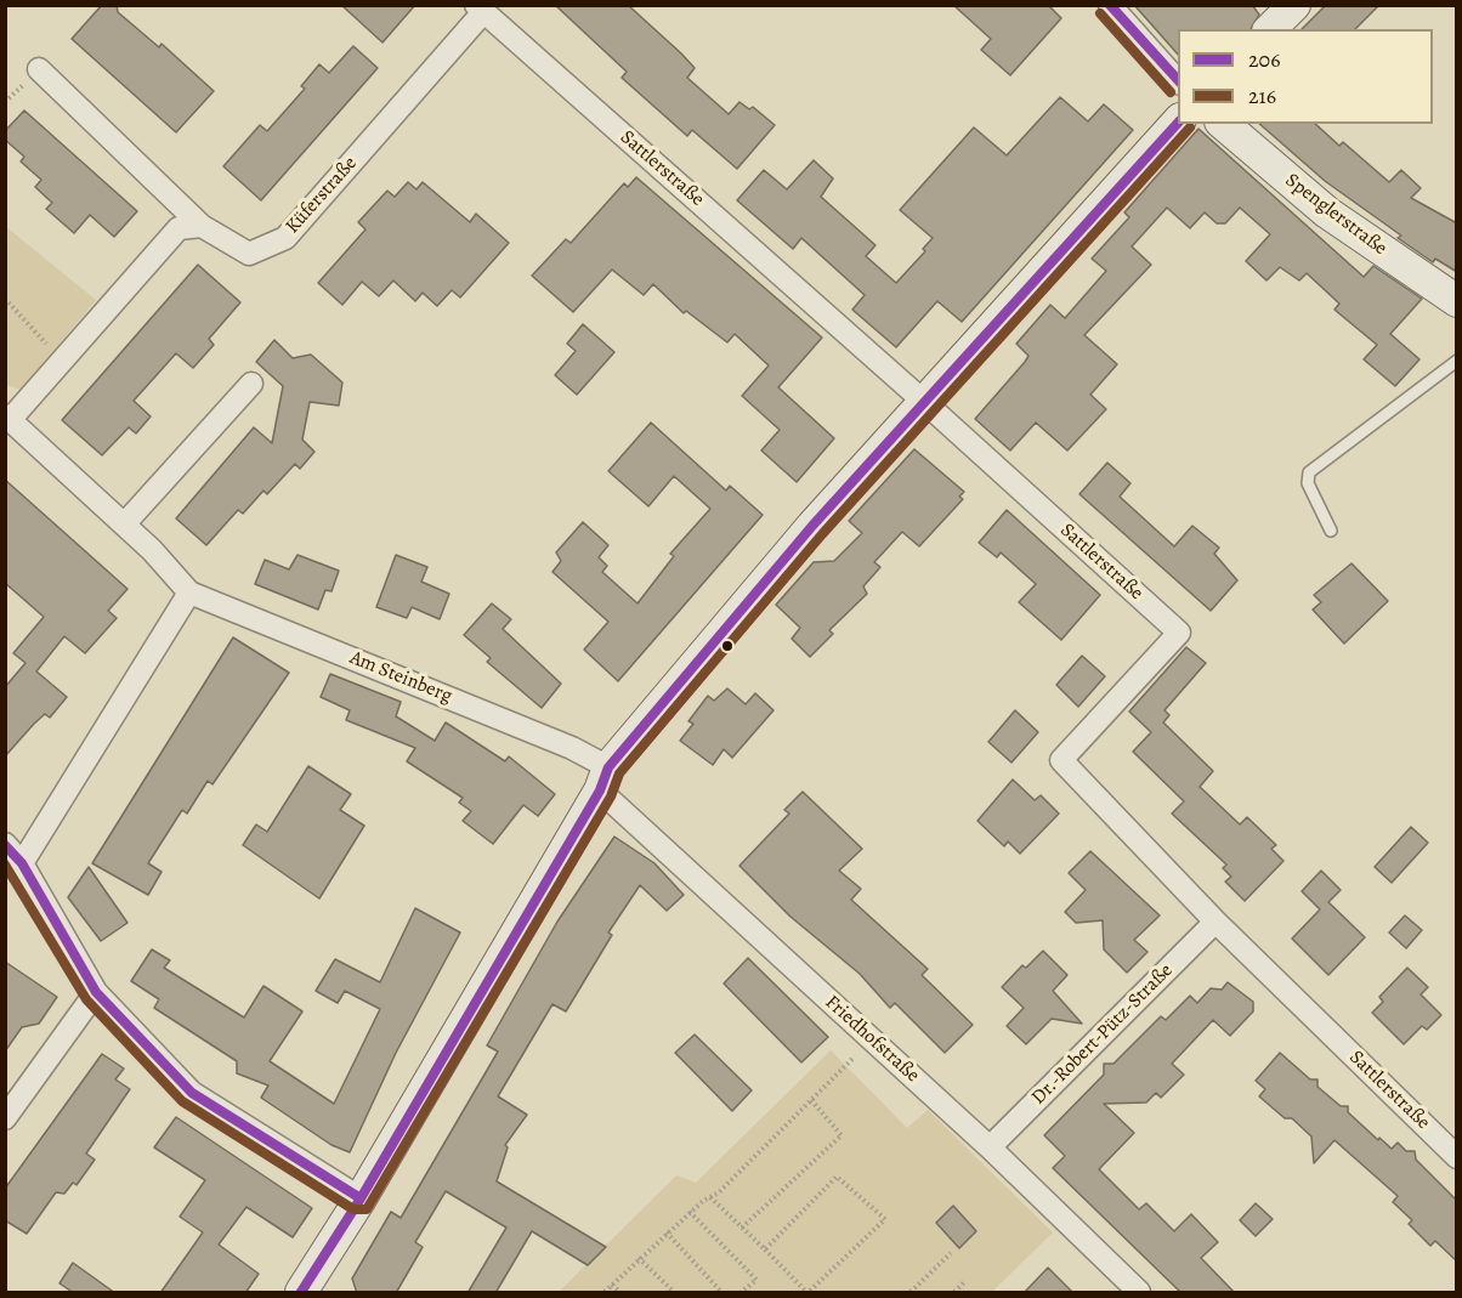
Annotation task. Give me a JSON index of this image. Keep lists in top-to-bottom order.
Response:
{
  "streets": {
    "main road": ["Spenglerstraße"],
    "street": [
      "Sattlerstraße",
      "Küferstraße",
      "Am Steinberg",
      "Dr.-Robert-Pütz-Straße",
      "Friedhofstraße"
    ]
  },
  "crossings": [
    ["Sattlerstraße", "Küferstraße"],
    ["Sattlerstraße", "Dr.-Robert-Pütz-Straße"],
    ["Küferstraße", "Am Steinberg"],
    ["Am Steinberg", "Friedhofstraße"],
    ["Dr.-Robert-Pütz-Straße", "Friedhofstraße"]
  ],
  "lines": ["transit line 206", "transit line 216"],
  "legend": ["206", "216"]
}
